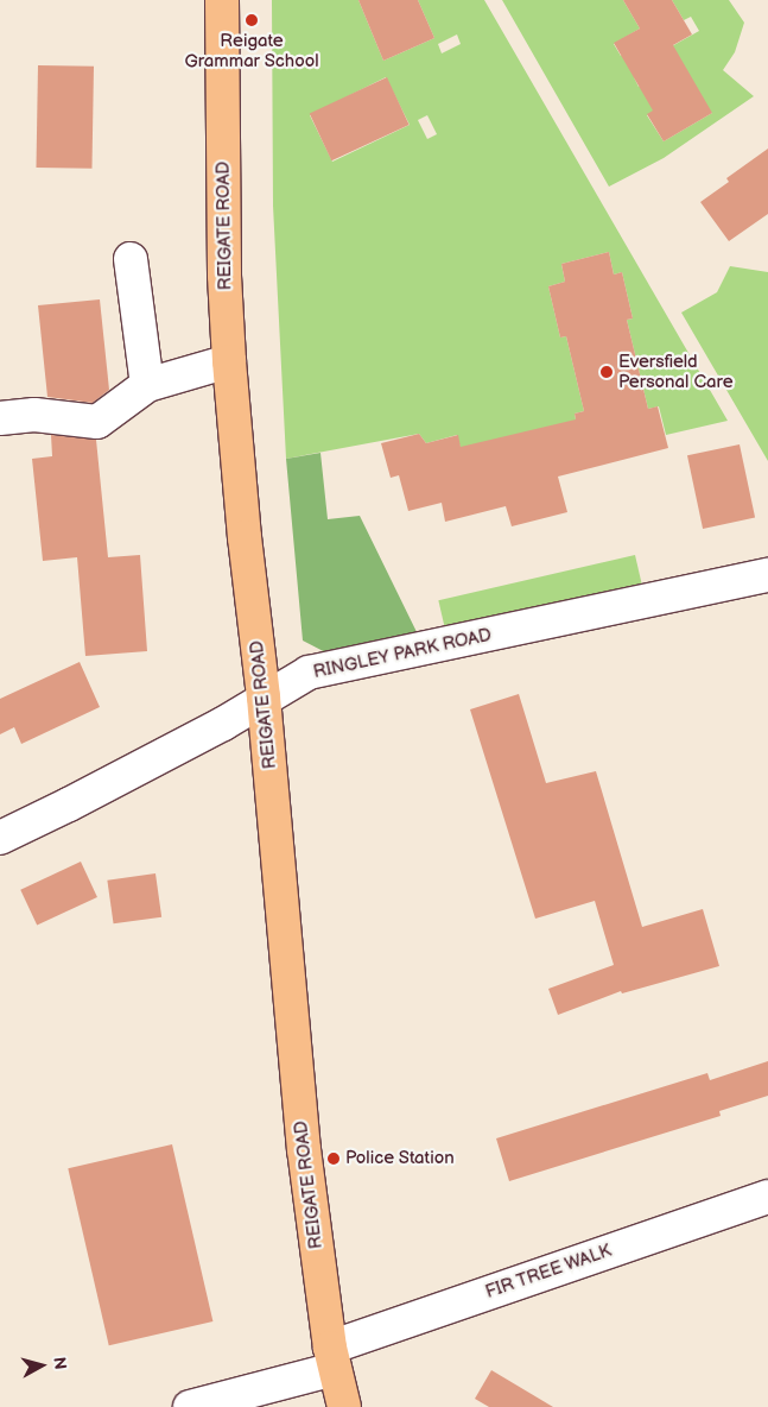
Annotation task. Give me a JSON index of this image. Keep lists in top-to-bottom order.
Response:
{
  "streets": {
    "main road": ["REIGATE ROAD"],
    "street": ["RINGLEY PARK ROAD", "FIR TREE WALK"]
  },
  "crossings": [
    ["REIGATE ROAD", "RINGLEY PARK ROAD"],
    ["REIGATE ROAD", "FIR TREE WALK"]
  ],
  "places": ["Reigate Grammar School", "Eversfield Personal Care", "Police Station"],
  "north": "right"
}
